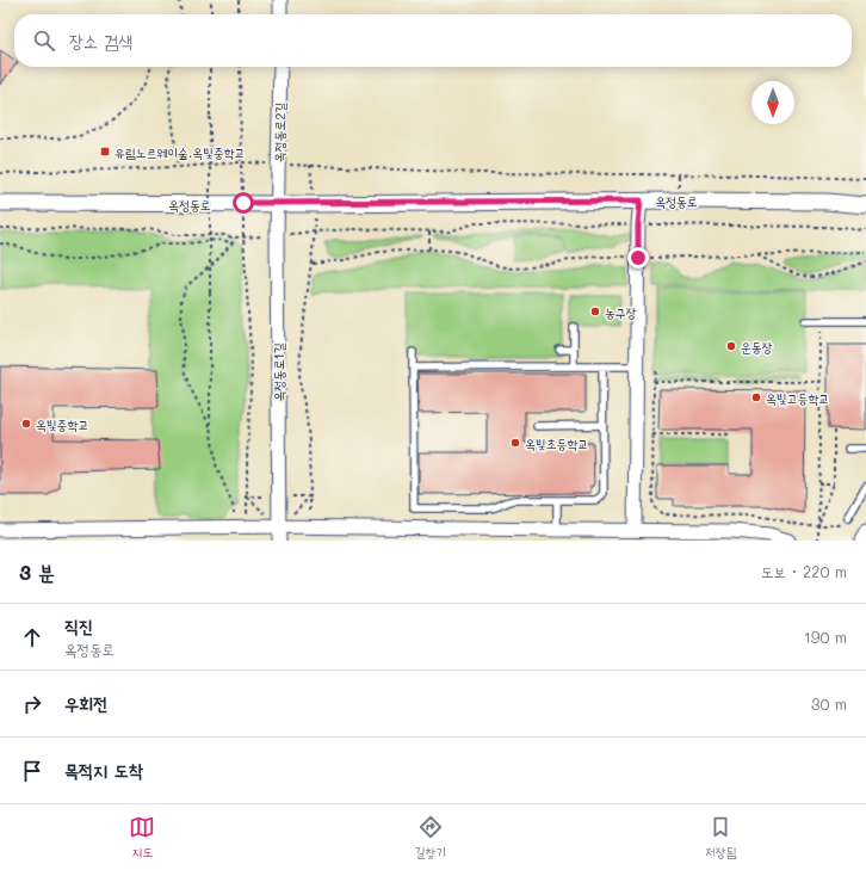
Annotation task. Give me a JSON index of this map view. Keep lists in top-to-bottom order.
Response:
{
  "streets": {
    "street": ["옥정동로2길", "옥정동로", "옥정동로1길"]
  },
  "crossings": [
    ["옥정동로2길", "옥정동로"],
    ["옥정동로2길", "옥정동로1길"],
    ["옥정동로", "옥정동로1길"]
  ],
  "places": {
    "transit": ["유림노르웨이숲.옥빛중학교"],
    "other": [
      "농구장",
      "운동장",
      "옥빛고등학교",
      "옥빛중학교",
      "옥빛초등학교"
    ]
  },
  "north": "bottom",
  "page": {
    "search": "장소 검색",
    "heading": ["3 분", "도보 · 220 m"],
    "list": [
      ["직진", "옥정동로", "190 m"],
      ["우회전", "30 m"],
      "목적지 도착"
    ],
    "nav": ["지도", "길찾기", "저장됨"]
  }
}
